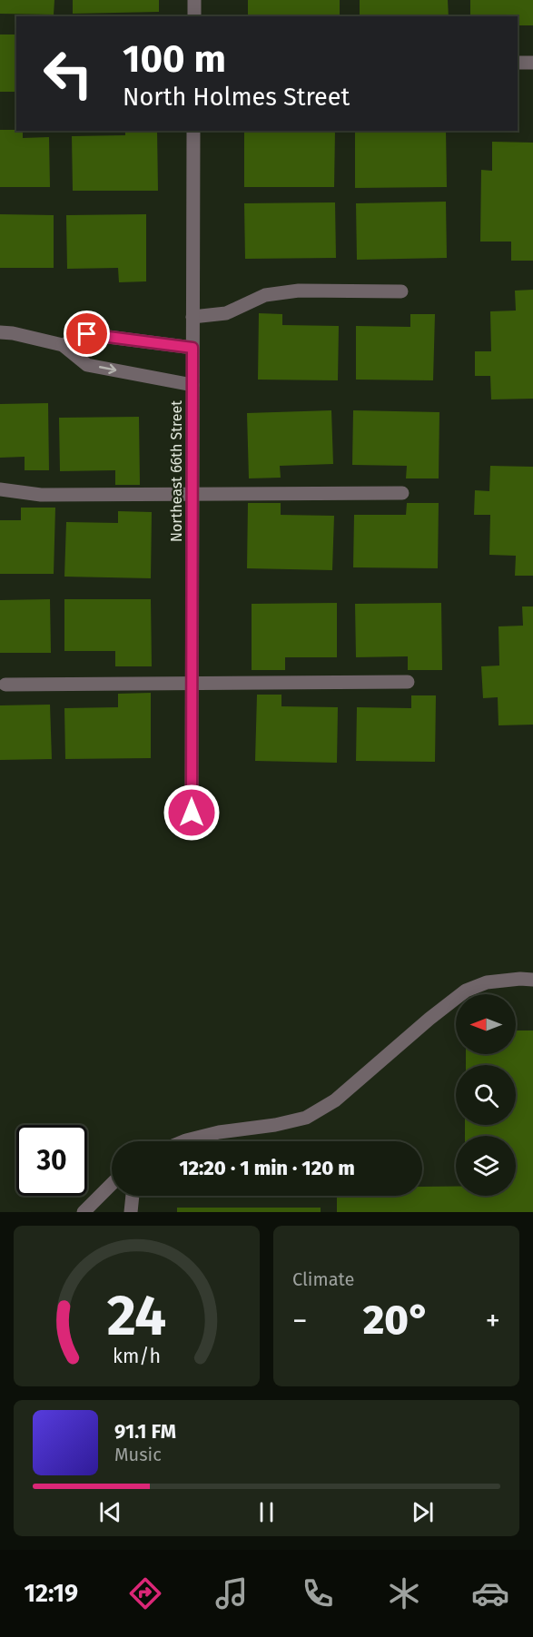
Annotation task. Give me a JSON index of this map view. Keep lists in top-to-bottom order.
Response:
{
  "streets": {
    "street": ["Northeast 66th Street"]
  },
  "north": "left",
  "page": {
    "turn": ["100 m", "North Holmes Street"],
    "limit": "30",
    "trip": "12:20 · 1 min · 120 m",
    "tile": "Climate",
    "heat": ["−", "20°", "+"],
    "song": ["91.1 FM", "Music"],
    "tabs": "12:19",
    "gauge": ["24", "km/h"]
  }
}
